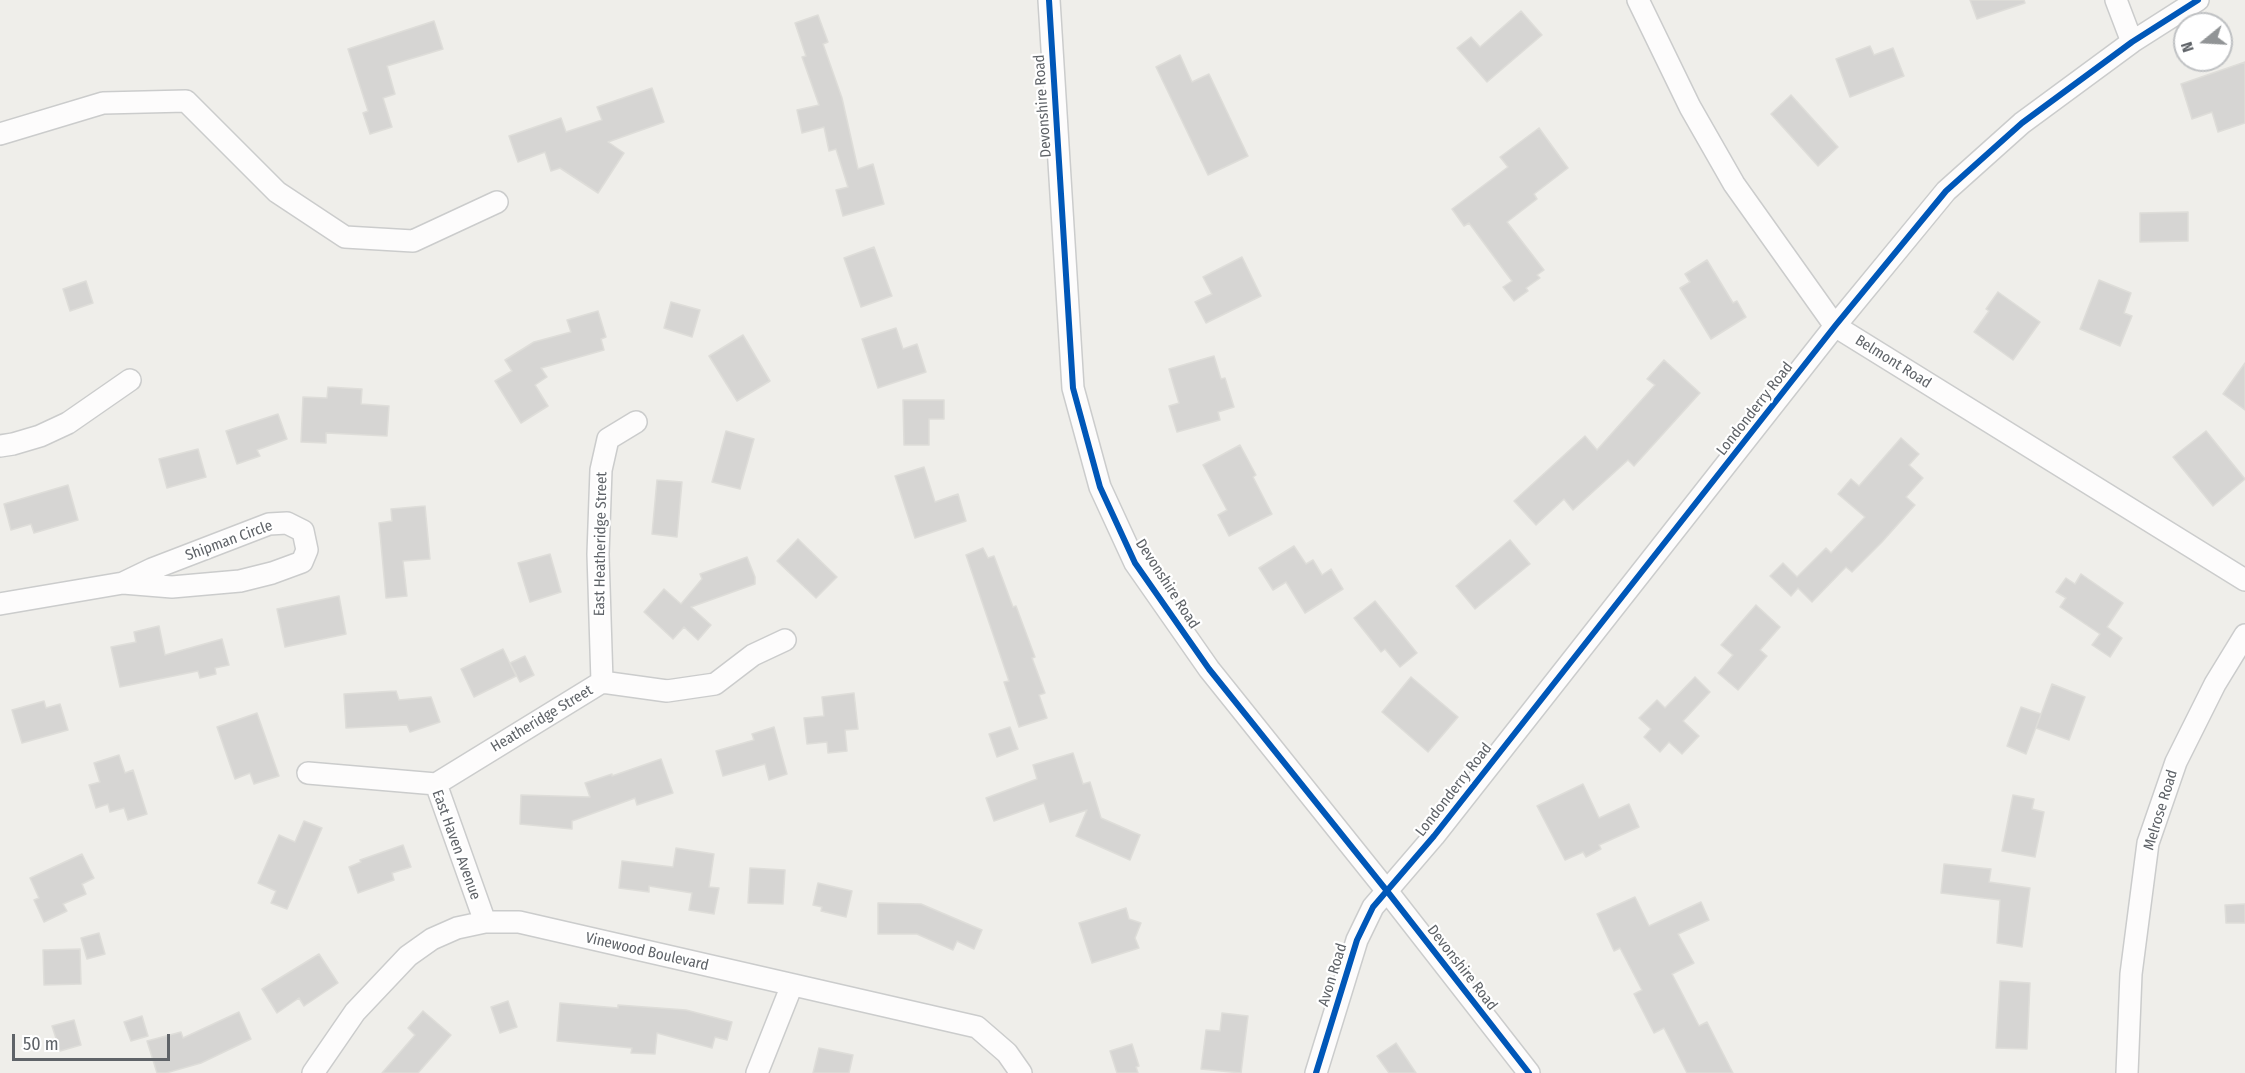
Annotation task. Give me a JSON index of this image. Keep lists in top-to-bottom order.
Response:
{
  "streets": {
    "street": [
      "Devonshire Road",
      "Belmont Road",
      "Londonderry Road",
      "Shipman Circle",
      "East Heatheridge Street",
      "Heatheridge Street",
      "Melrose Road",
      "East Haven Avenue",
      "Vinewood Boulevard",
      "Avon Road"
    ]
  },
  "crossings": [
    ["Devonshire Road", "Londonderry Road"],
    ["Devonshire Road", "Avon Road"],
    ["Belmont Road", "Londonderry Road"],
    ["Londonderry Road", "Avon Road"],
    ["East Heatheridge Street", "Heatheridge Street"],
    ["Heatheridge Street", "East Haven Avenue"],
    ["East Haven Avenue", "Vinewood Boulevard"]
  ],
  "scale_bar": "50 m",
  "north": "left"
}
